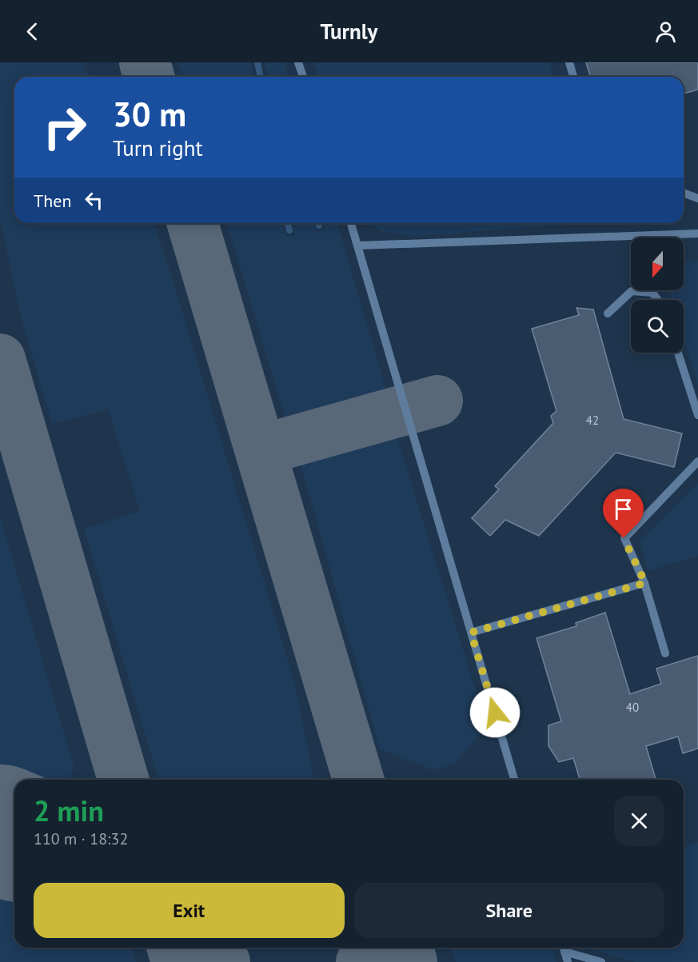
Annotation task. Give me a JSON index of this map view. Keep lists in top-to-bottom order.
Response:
{
  "house_numbers": ["42", "40"],
  "north": "bottom",
  "page": {
    "header": "Turnly",
    "turn": ["30 m", "Turn right"],
    "then": "Then",
    "heading": ["2 min", "110 m · 18:32"],
    "buttons": ["Exit", "Share"]
  }
}
